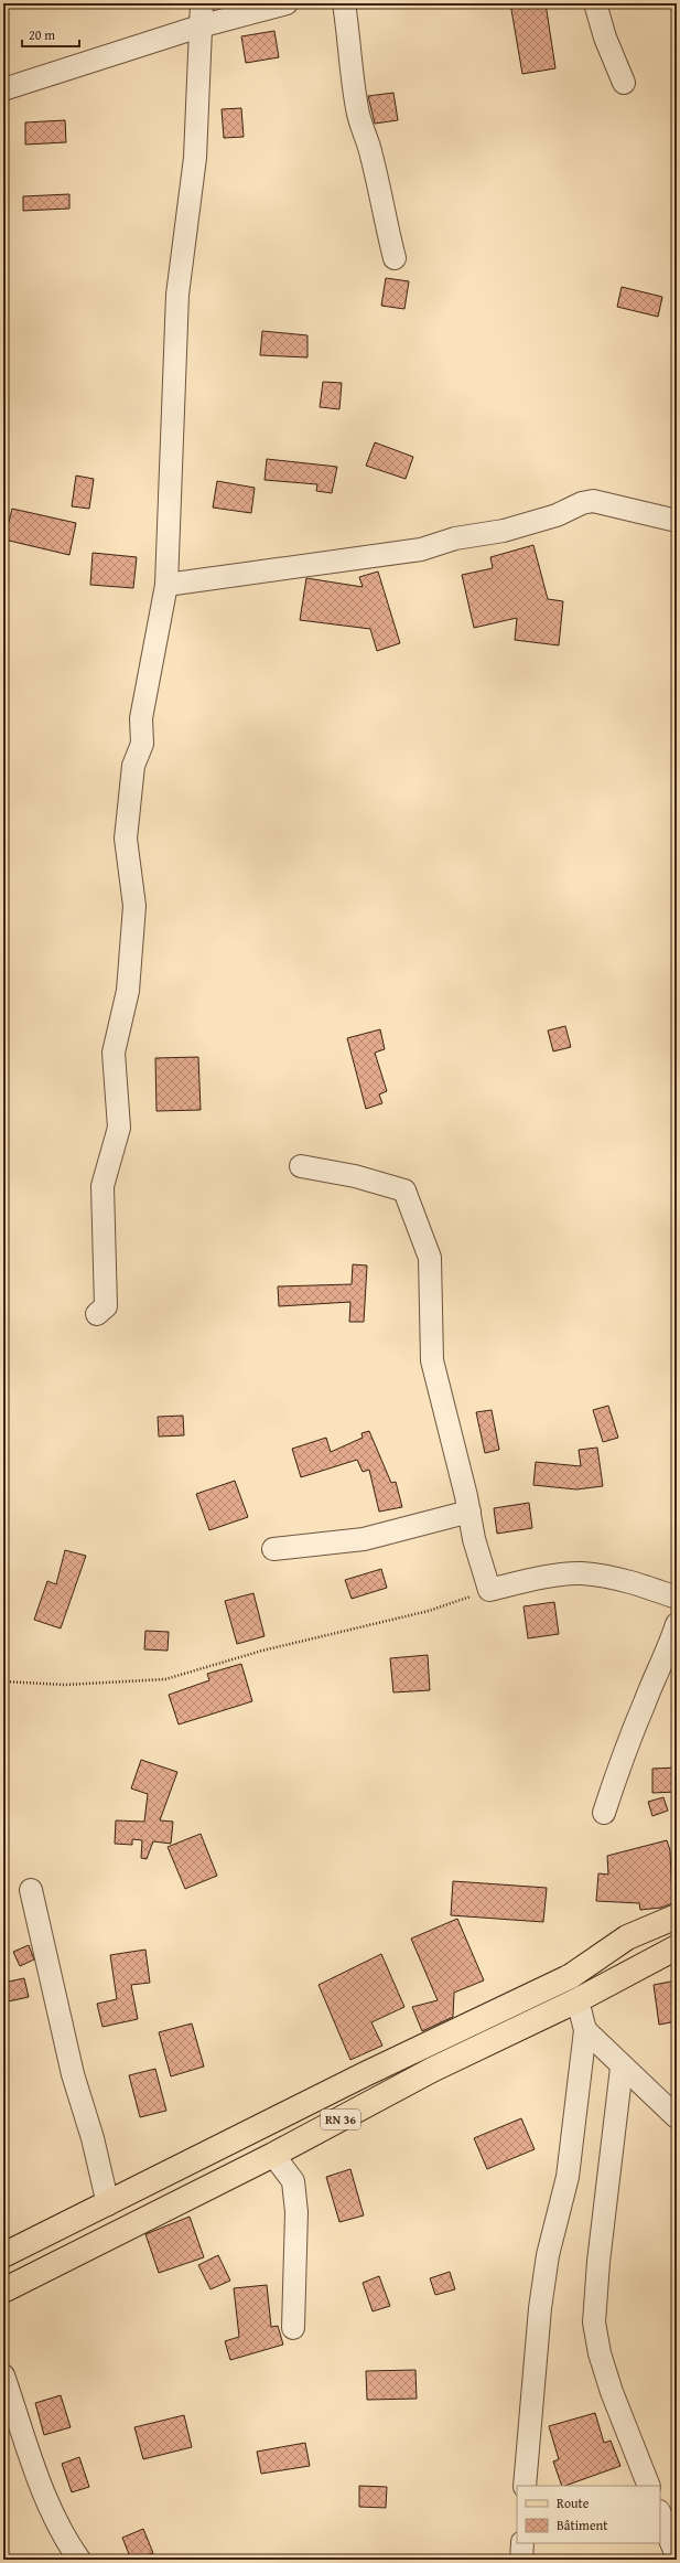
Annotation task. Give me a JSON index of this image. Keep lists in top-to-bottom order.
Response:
{
  "streets": {
    "main road": ["RN 36"]
  },
  "legend": ["Route", "Bâtiment"],
  "scale_bar": "20 m"
}
